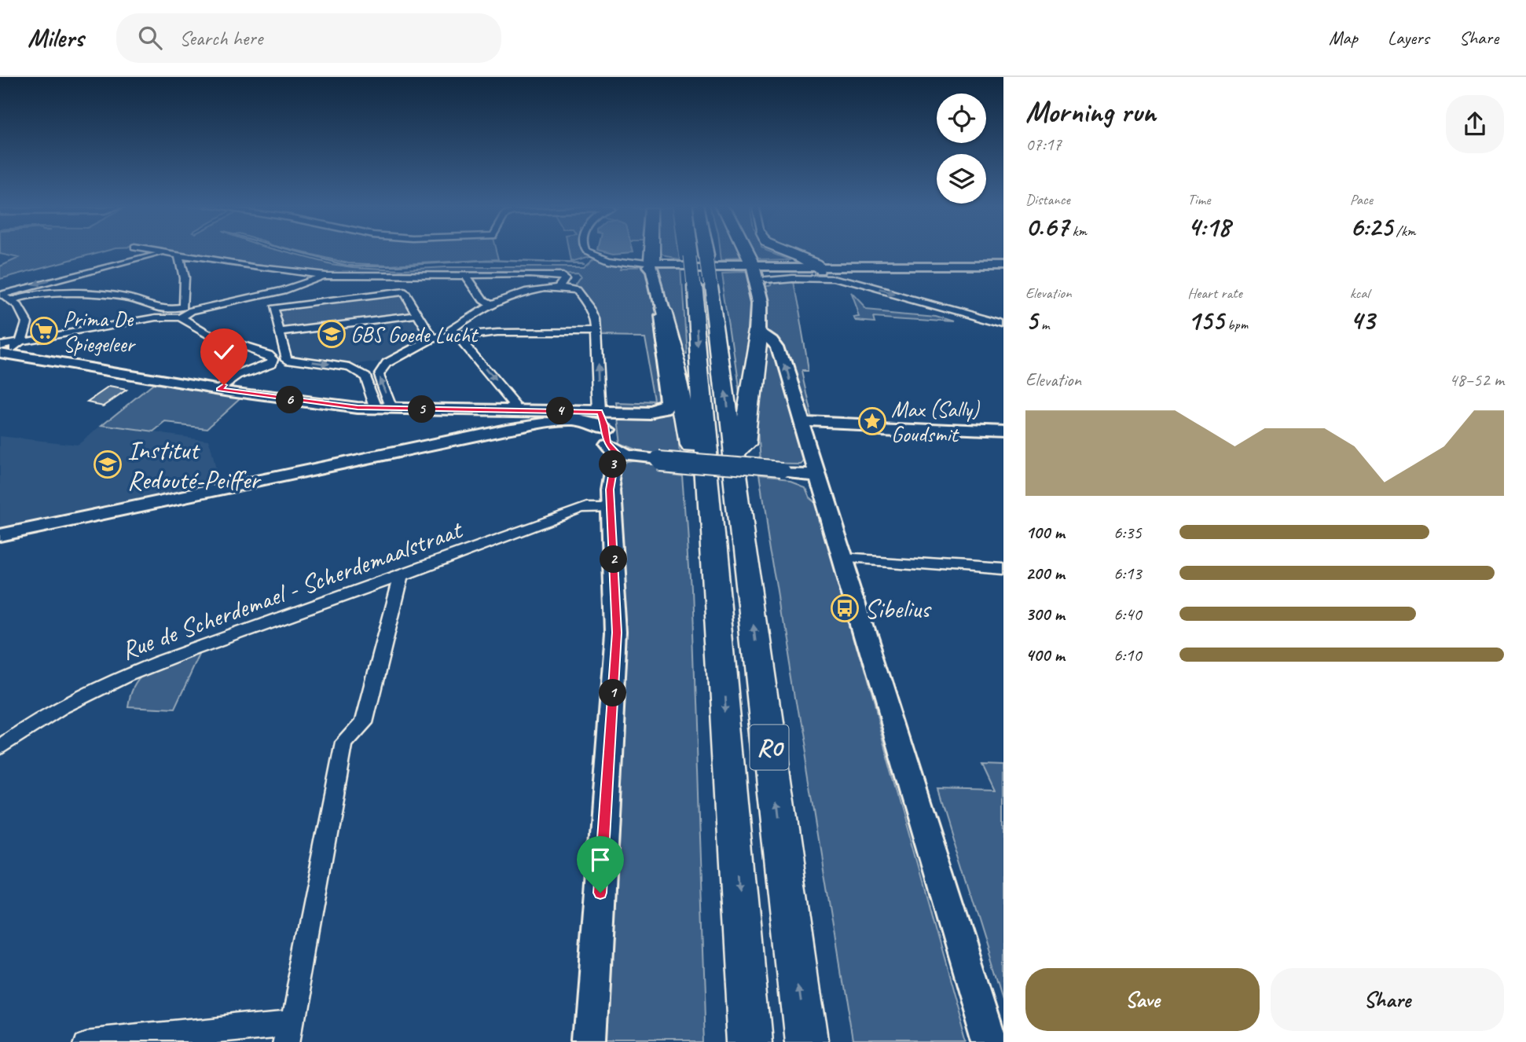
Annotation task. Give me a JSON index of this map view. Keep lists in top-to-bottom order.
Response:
{
  "streets": {
    "highway": ["R0"],
    "street": ["Rue de Scherdemael - Scherdemaalstraat"]
  },
  "places": {
    "supermarket": ["Prima De Spiegeleer"],
    "school or university": ["GBS Goede Lucht", "Institut Redouté-Peiffer"],
    "place": ["Max (Sally) Goudsmit"],
    "bus stop": ["Sibelius"]
  },
  "page": {
    "header": "Milers",
    "search": "Search here",
    "nav": ["Map", "Layers", "Share"],
    "heading": ["Morning run", "07:17"],
    "stats": [
      ["Distance", "0.67 km"],
      ["Time", "4:18"],
      ["Pace", "6:25 /km"],
      ["Elevation", "5 m"],
      ["Heart rate", "155 bpm"],
      ["kcal", "43"]
    ],
    "chart": ["Elevation", "48–52 m"],
    "pins": [
      "6",
      "5",
      "4",
      "3",
      "2",
      "1"
    ],
    "list": [
      {
        "name": "100 m",
        "note": "6:35"
      },
      {
        "name": "200 m",
        "note": "6:13"
      },
      {
        "name": "300 m",
        "note": "6:40"
      },
      {
        "name": "400 m",
        "note": "6:10"
      }
    ],
    "buttons": ["Save", "Share"]
  }
}
